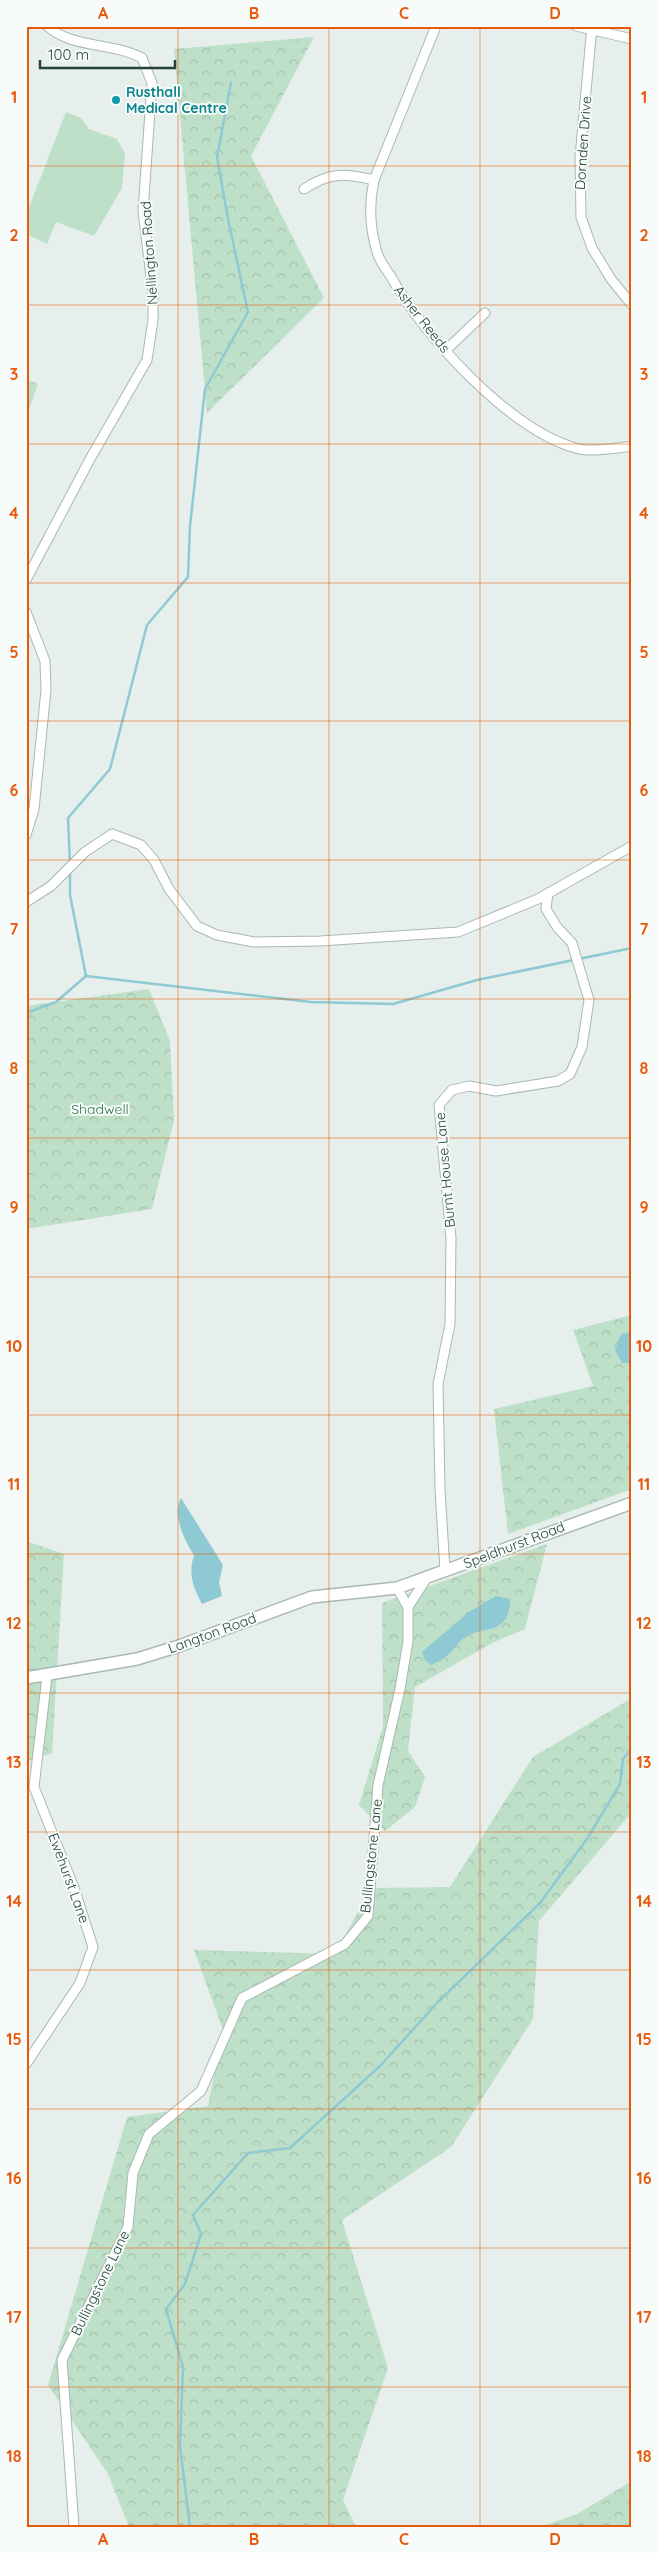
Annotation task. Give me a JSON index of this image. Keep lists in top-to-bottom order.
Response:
{
  "streets": {
    "street": [
      "Dornden Drive",
      "Nellington Road",
      "Asher Reeds",
      "Burnt House Lane",
      "Speldhurst Road",
      "Langton Road",
      "Bullingstone Lane",
      "Ewehurst Lane"
    ]
  },
  "crossings": [
    ["Burnt House Lane", "Speldhurst Road"],
    ["Speldhurst Road", "Langton Road"],
    ["Langton Road", "Ewehurst Lane"]
  ],
  "parks": ["Shadwell"],
  "places": ["Rusthall Medical Centre"],
  "scale_bar": "100 m",
  "grid": {
    "columns": [
      "A",
      "B",
      "C",
      "D"
    ],
    "rows": [
      "1",
      "2",
      "3",
      "4",
      "5",
      "6",
      "7",
      "8",
      "9",
      "10",
      "11",
      "12",
      "13",
      "14",
      "15",
      "16",
      "17",
      "18"
    ]
  }
}
